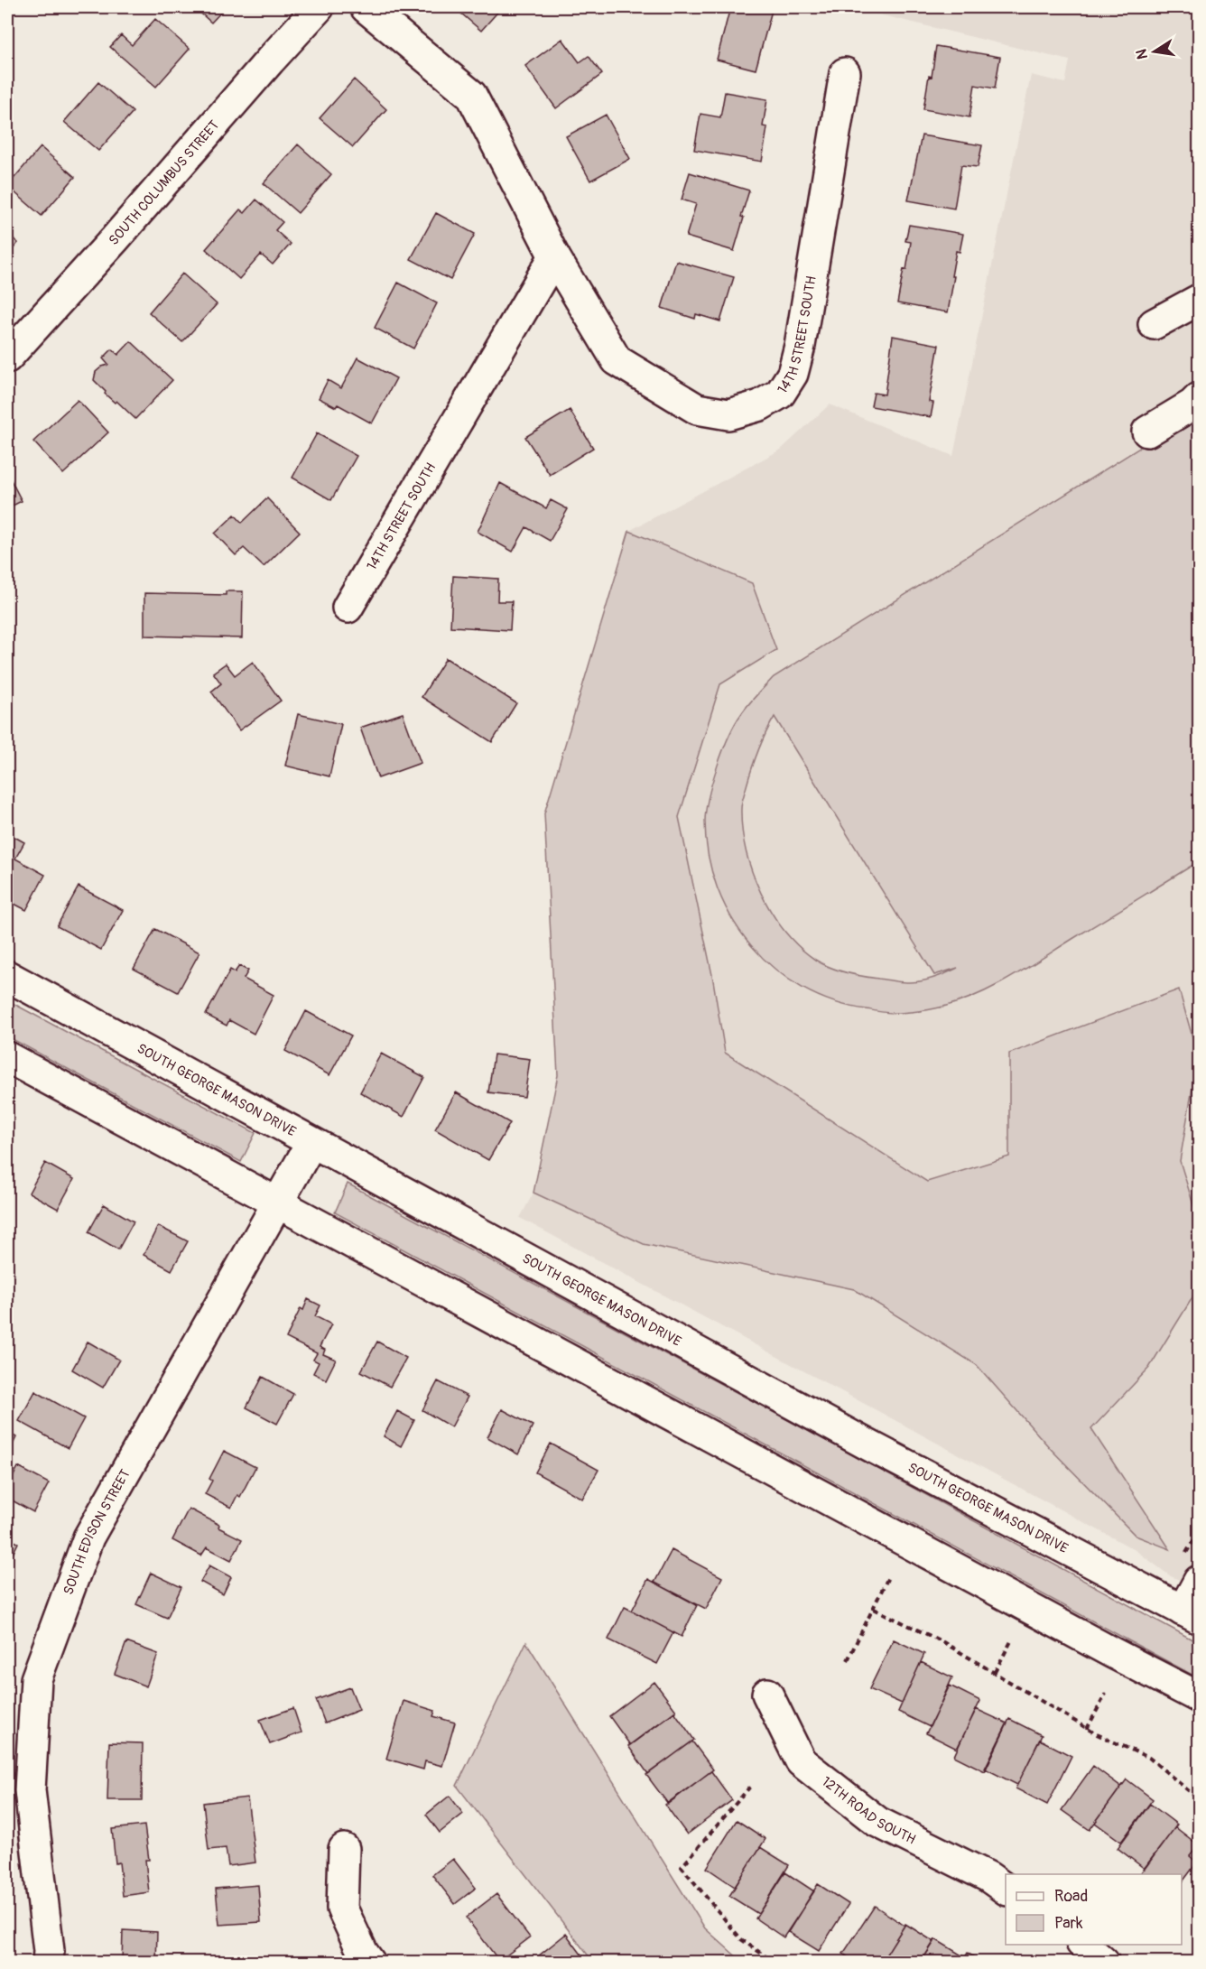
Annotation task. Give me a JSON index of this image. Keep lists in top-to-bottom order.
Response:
{
  "streets": {
    "street": [
      "SOUTH COLUMBUS STREET",
      "14TH STREET SOUTH",
      "SOUTH GEORGE MASON DRIVE",
      "SOUTH EDISON STREET",
      "12TH ROAD SOUTH"
    ]
  },
  "crossings": [
    ["SOUTH GEORGE MASON DRIVE", "SOUTH EDISON STREET"]
  ],
  "legend": ["Road", "Park"],
  "north": "left"
}
